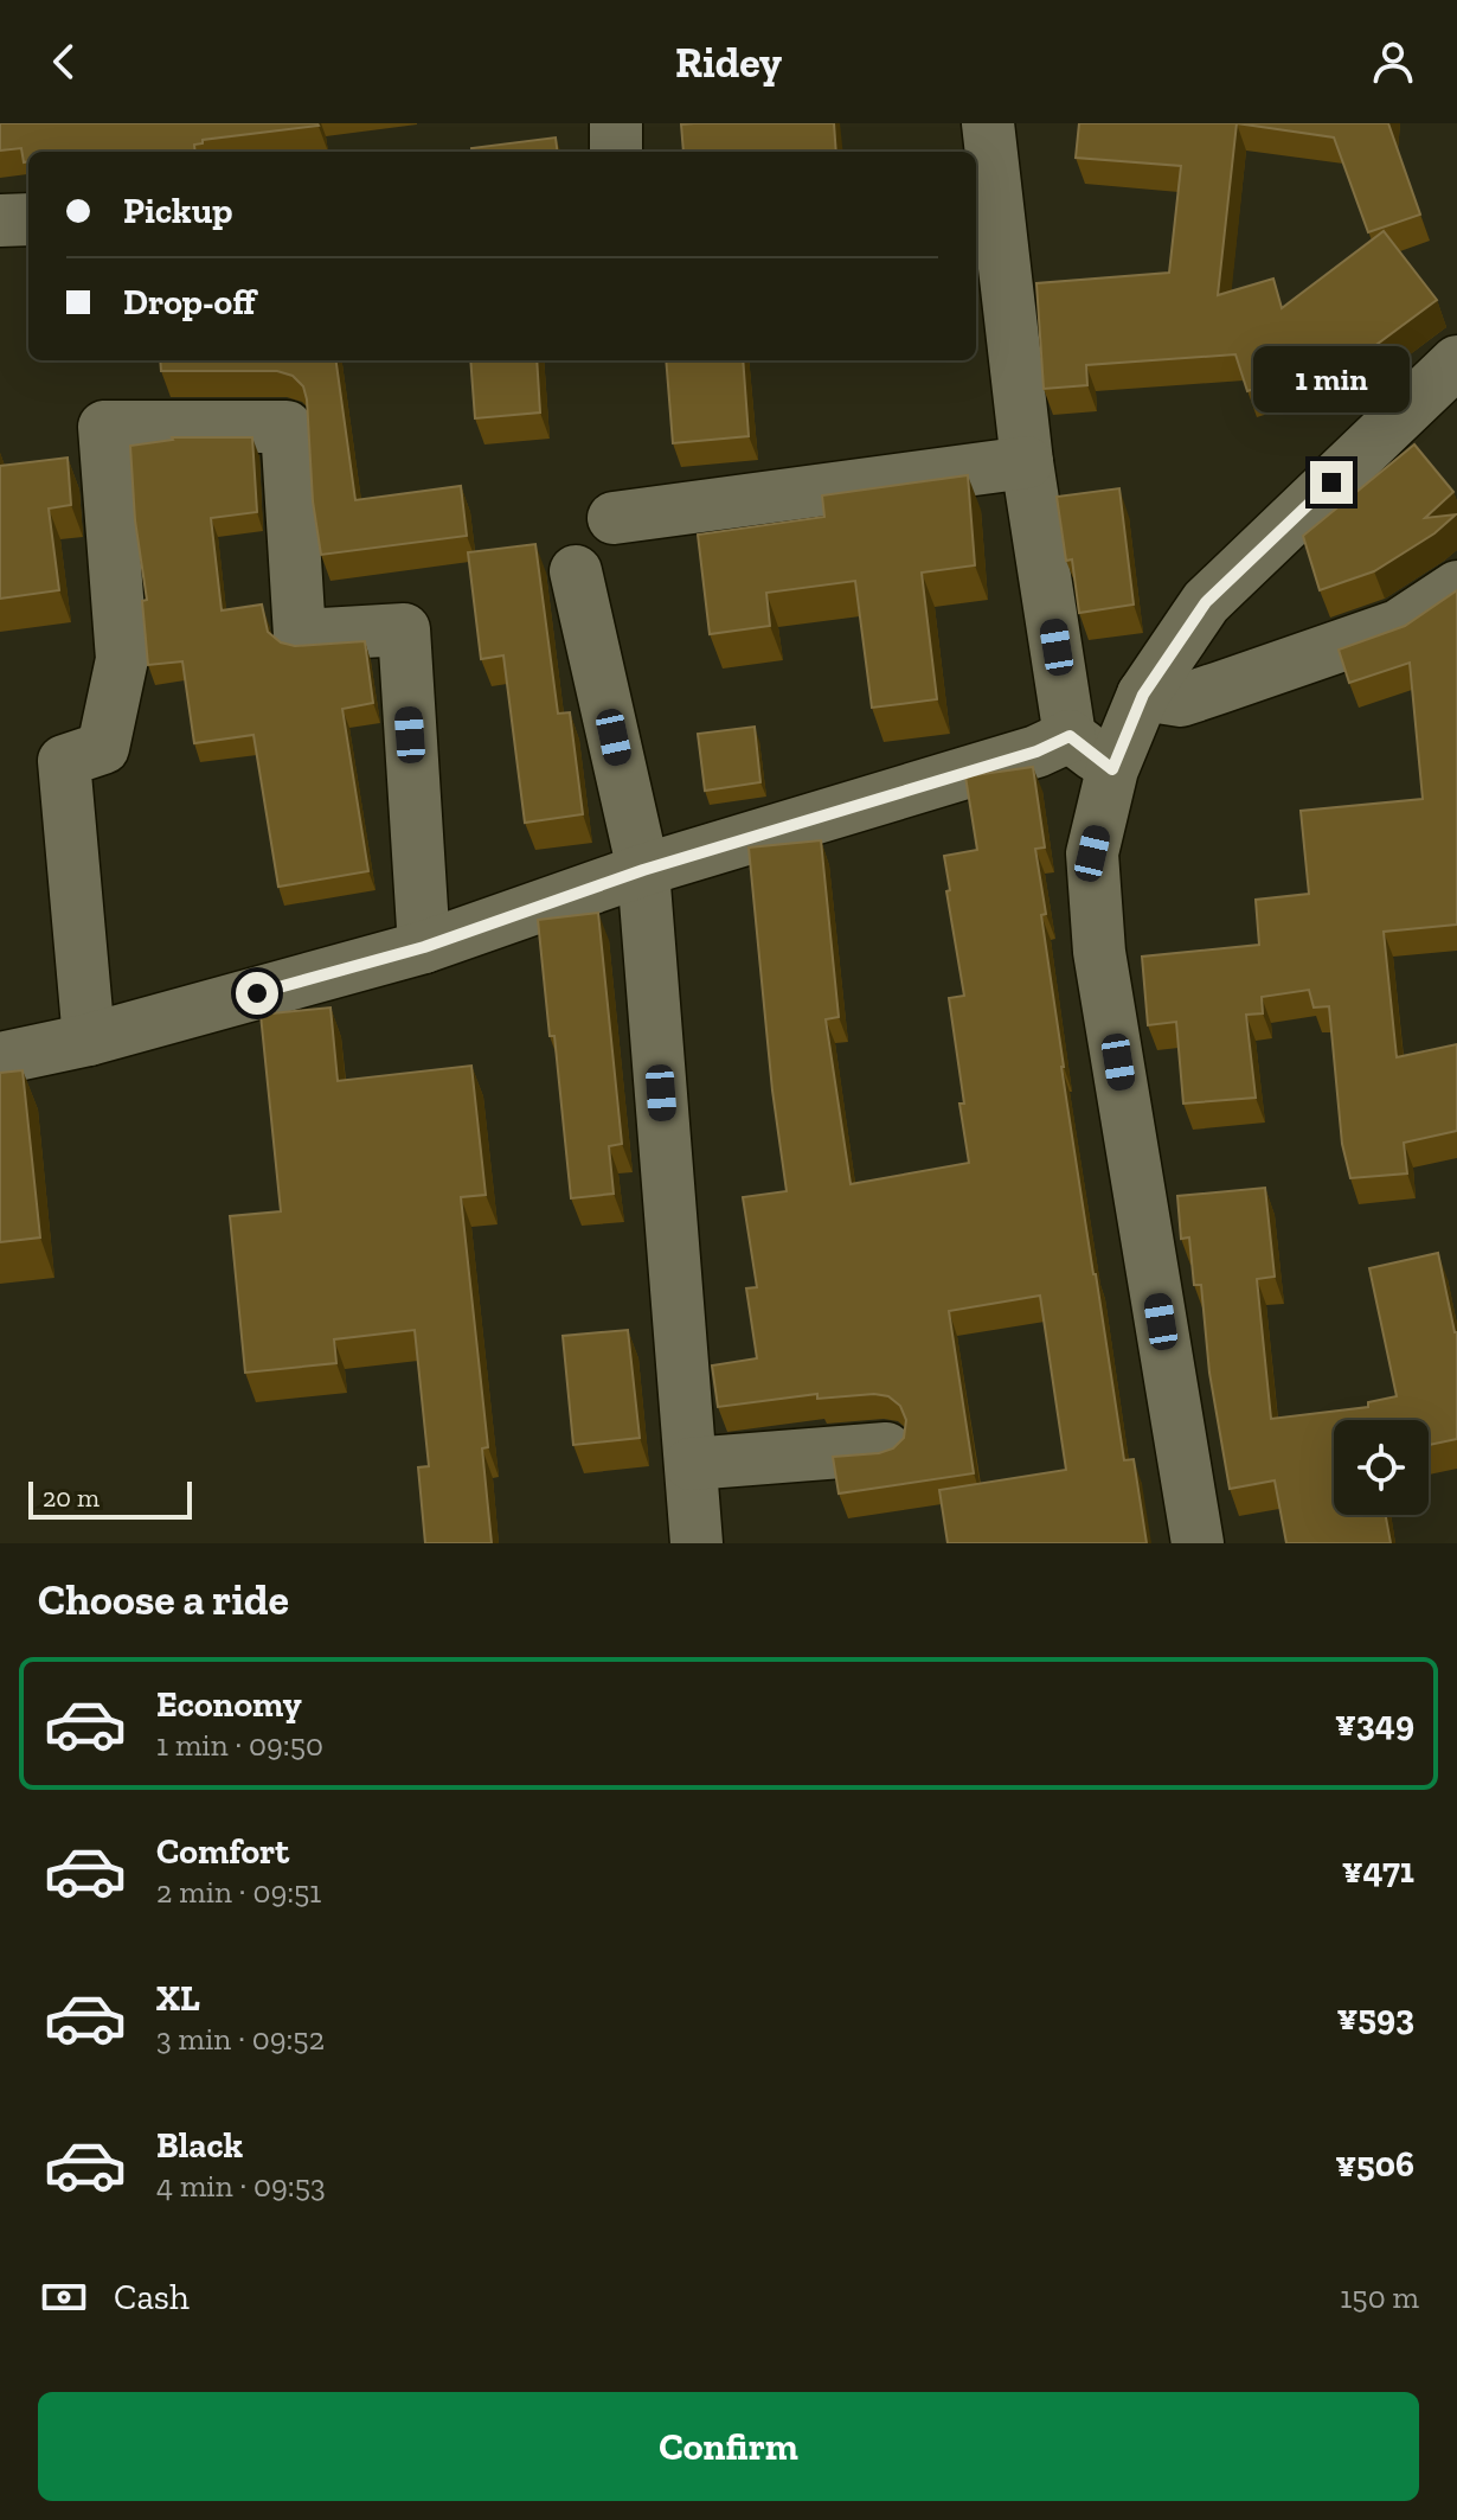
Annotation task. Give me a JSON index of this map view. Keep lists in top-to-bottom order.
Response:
{
  "scale_bar": "20 m",
  "page": {
    "header": "Ridey",
    "banner": ["Pickup", "Drop-off"],
    "bubble": "1 min",
    "scale": "20 m",
    "heading": "Choose a ride",
    "list": [
      {
        "name": "Economy",
        "note": "1 min · 09:50",
        "value": "¥349"
      },
      {
        "name": "Comfort",
        "note": "2 min · 09:51",
        "value": "¥471"
      },
      {
        "name": "XL",
        "note": "3 min · 09:52",
        "value": "¥593"
      },
      {
        "name": "Black",
        "note": "4 min · 09:53",
        "value": "¥506"
      }
    ],
    "pay": ["Cash", "150 m"],
    "buttons": "Confirm"
  }
}
